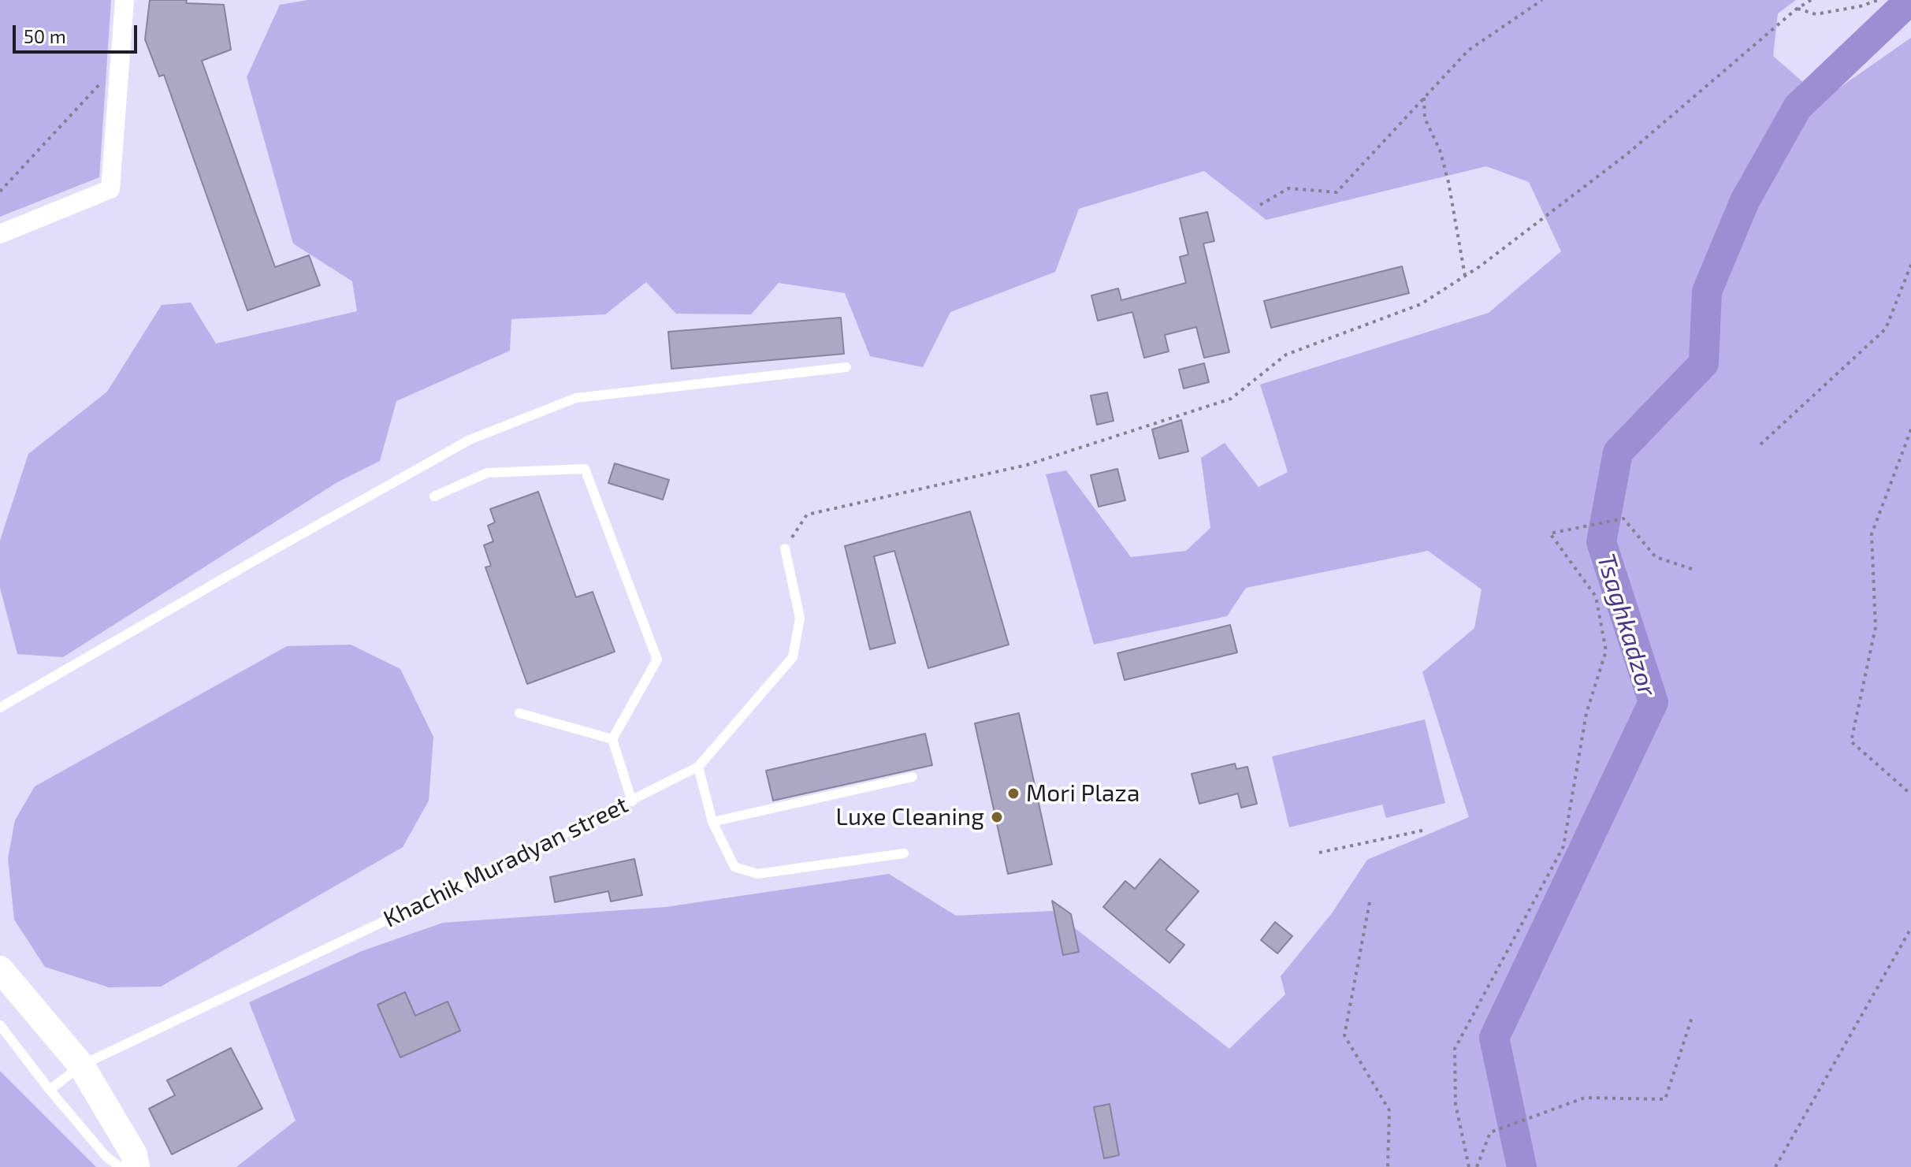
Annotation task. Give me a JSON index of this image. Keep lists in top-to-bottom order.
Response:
{
  "streets": {
    "lane": ["Khachik Muradyan street"]
  },
  "water": ["Tsaghkadzor"],
  "places": ["Mori Plaza", "Luxe Cleaning"],
  "scale_bar": "50 m"
}
